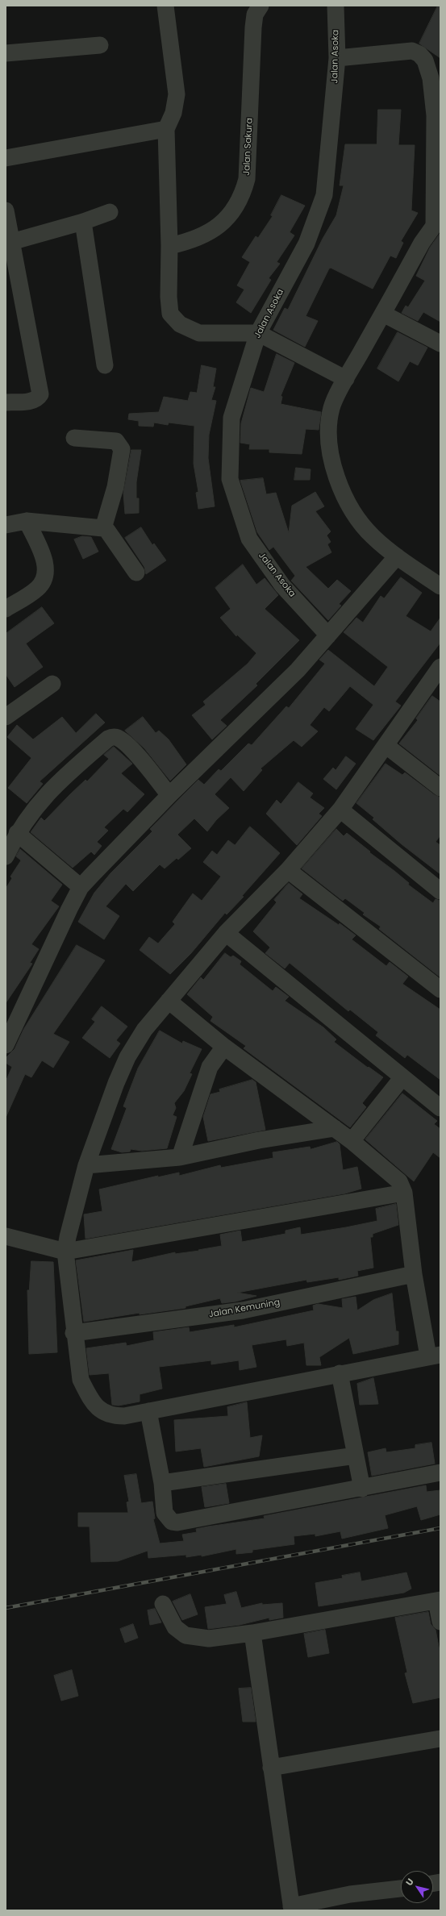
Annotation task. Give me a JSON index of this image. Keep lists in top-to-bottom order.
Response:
{
  "streets": {
    "street": ["Jalan Asoka", "Jalan Sakura", "Jalan Kemuning"]
  },
  "north": "top left"
}
